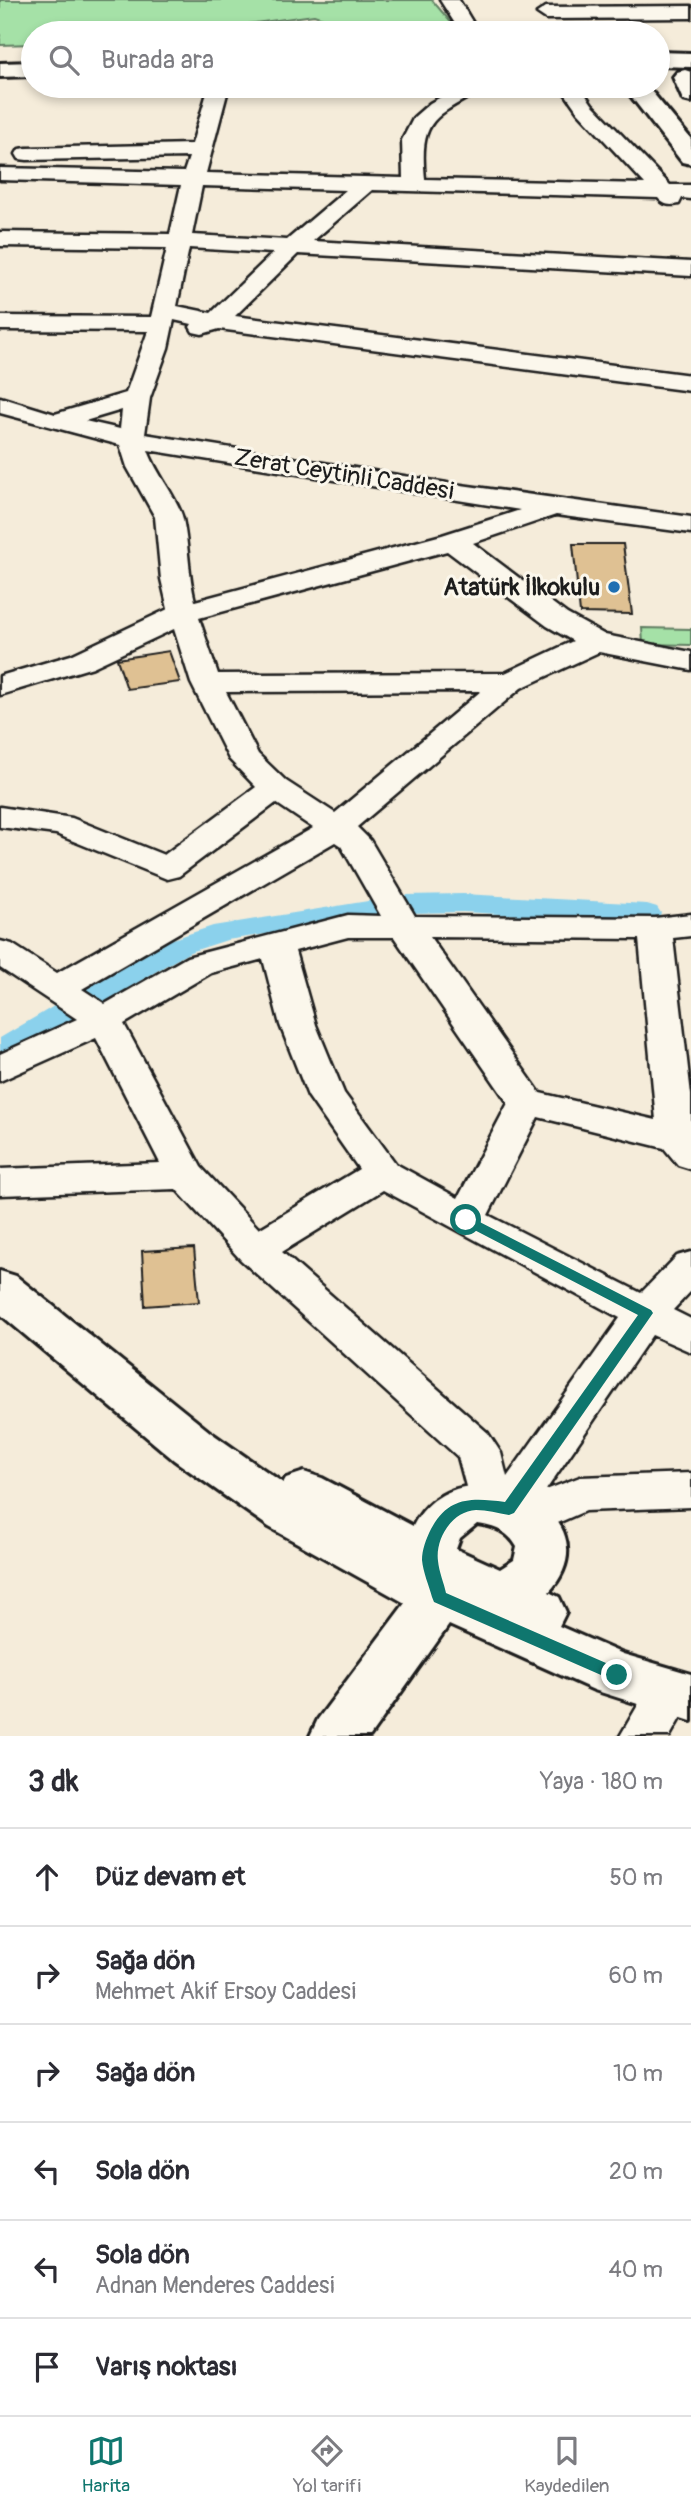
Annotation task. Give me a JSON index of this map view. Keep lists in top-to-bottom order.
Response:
{
  "streets": {
    "street": ["Zerat Ceytinli Caddesi"]
  },
  "places": ["Atatürk İlkokulu"],
  "page": {
    "search": "Burada ara",
    "heading": ["3 dk", "Yaya · 180 m"],
    "list": [
      ["Düz devam et", "50 m"],
      ["Sağa dön", "Mehmet Akif Ersoy Caddesi", "60 m"],
      ["Sağa dön", "10 m"],
      ["Sola dön", "20 m"],
      ["Sola dön", "Adnan Menderes Caddesi", "40 m"],
      "Varış noktası"
    ],
    "nav": ["Harita", "Yol tarifi", "Kaydedilen"]
  }
}
